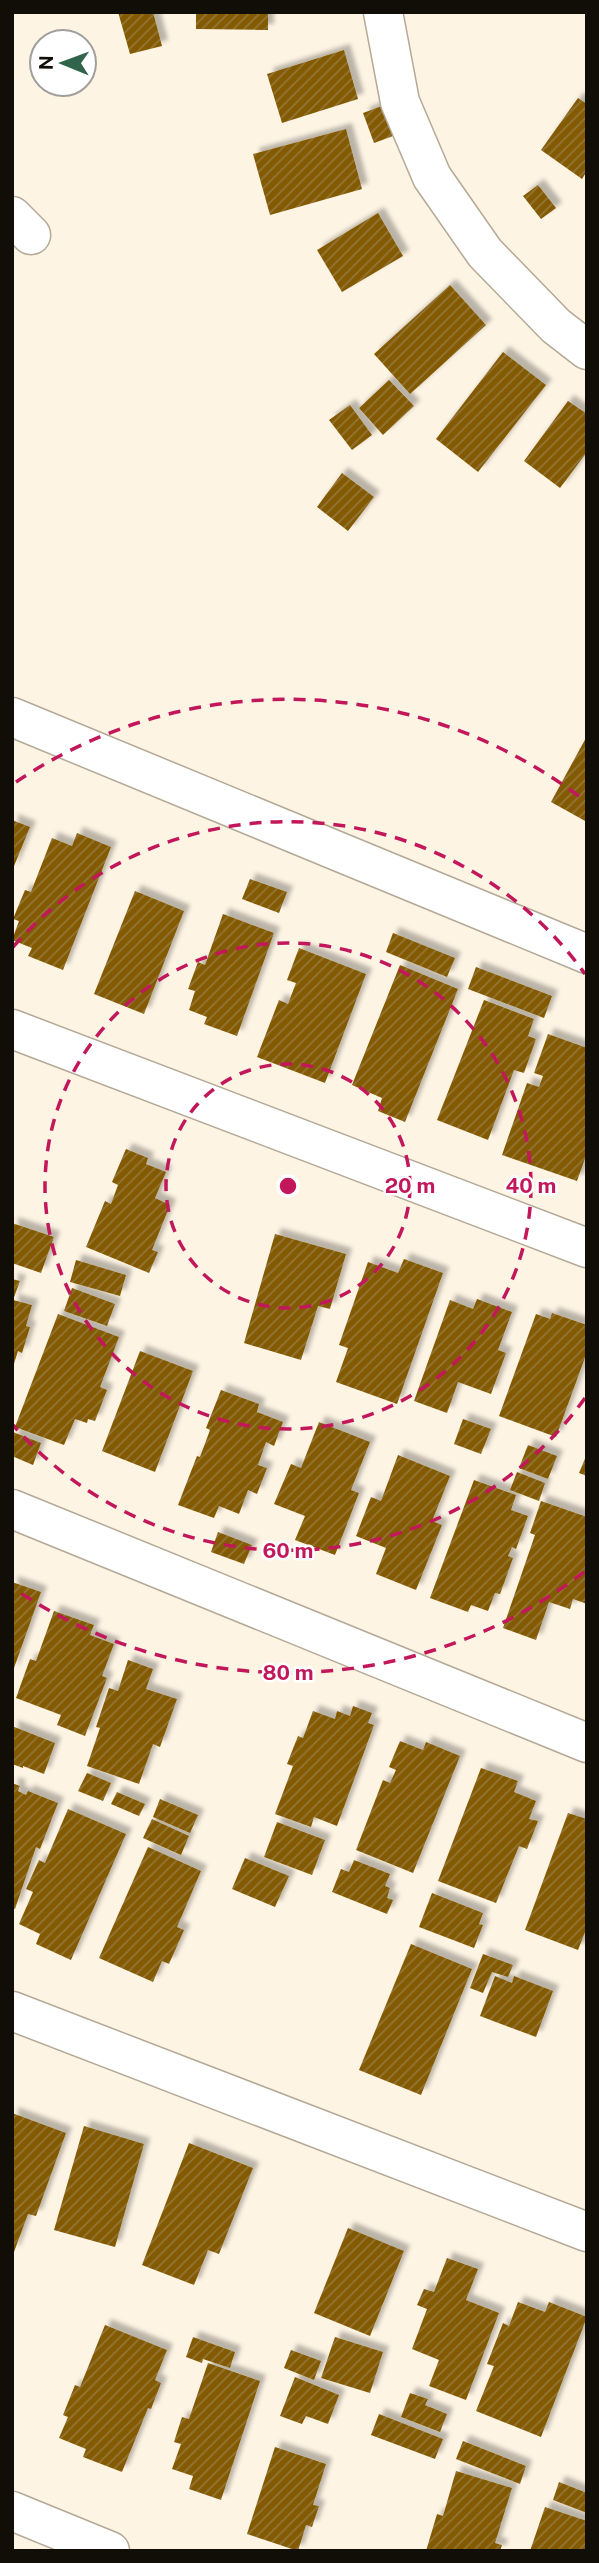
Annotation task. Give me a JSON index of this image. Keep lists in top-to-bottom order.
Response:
{
  "north": "left",
  "rings": [
    "20 m",
    "40 m",
    "60 m",
    "80 m"
  ]
}
